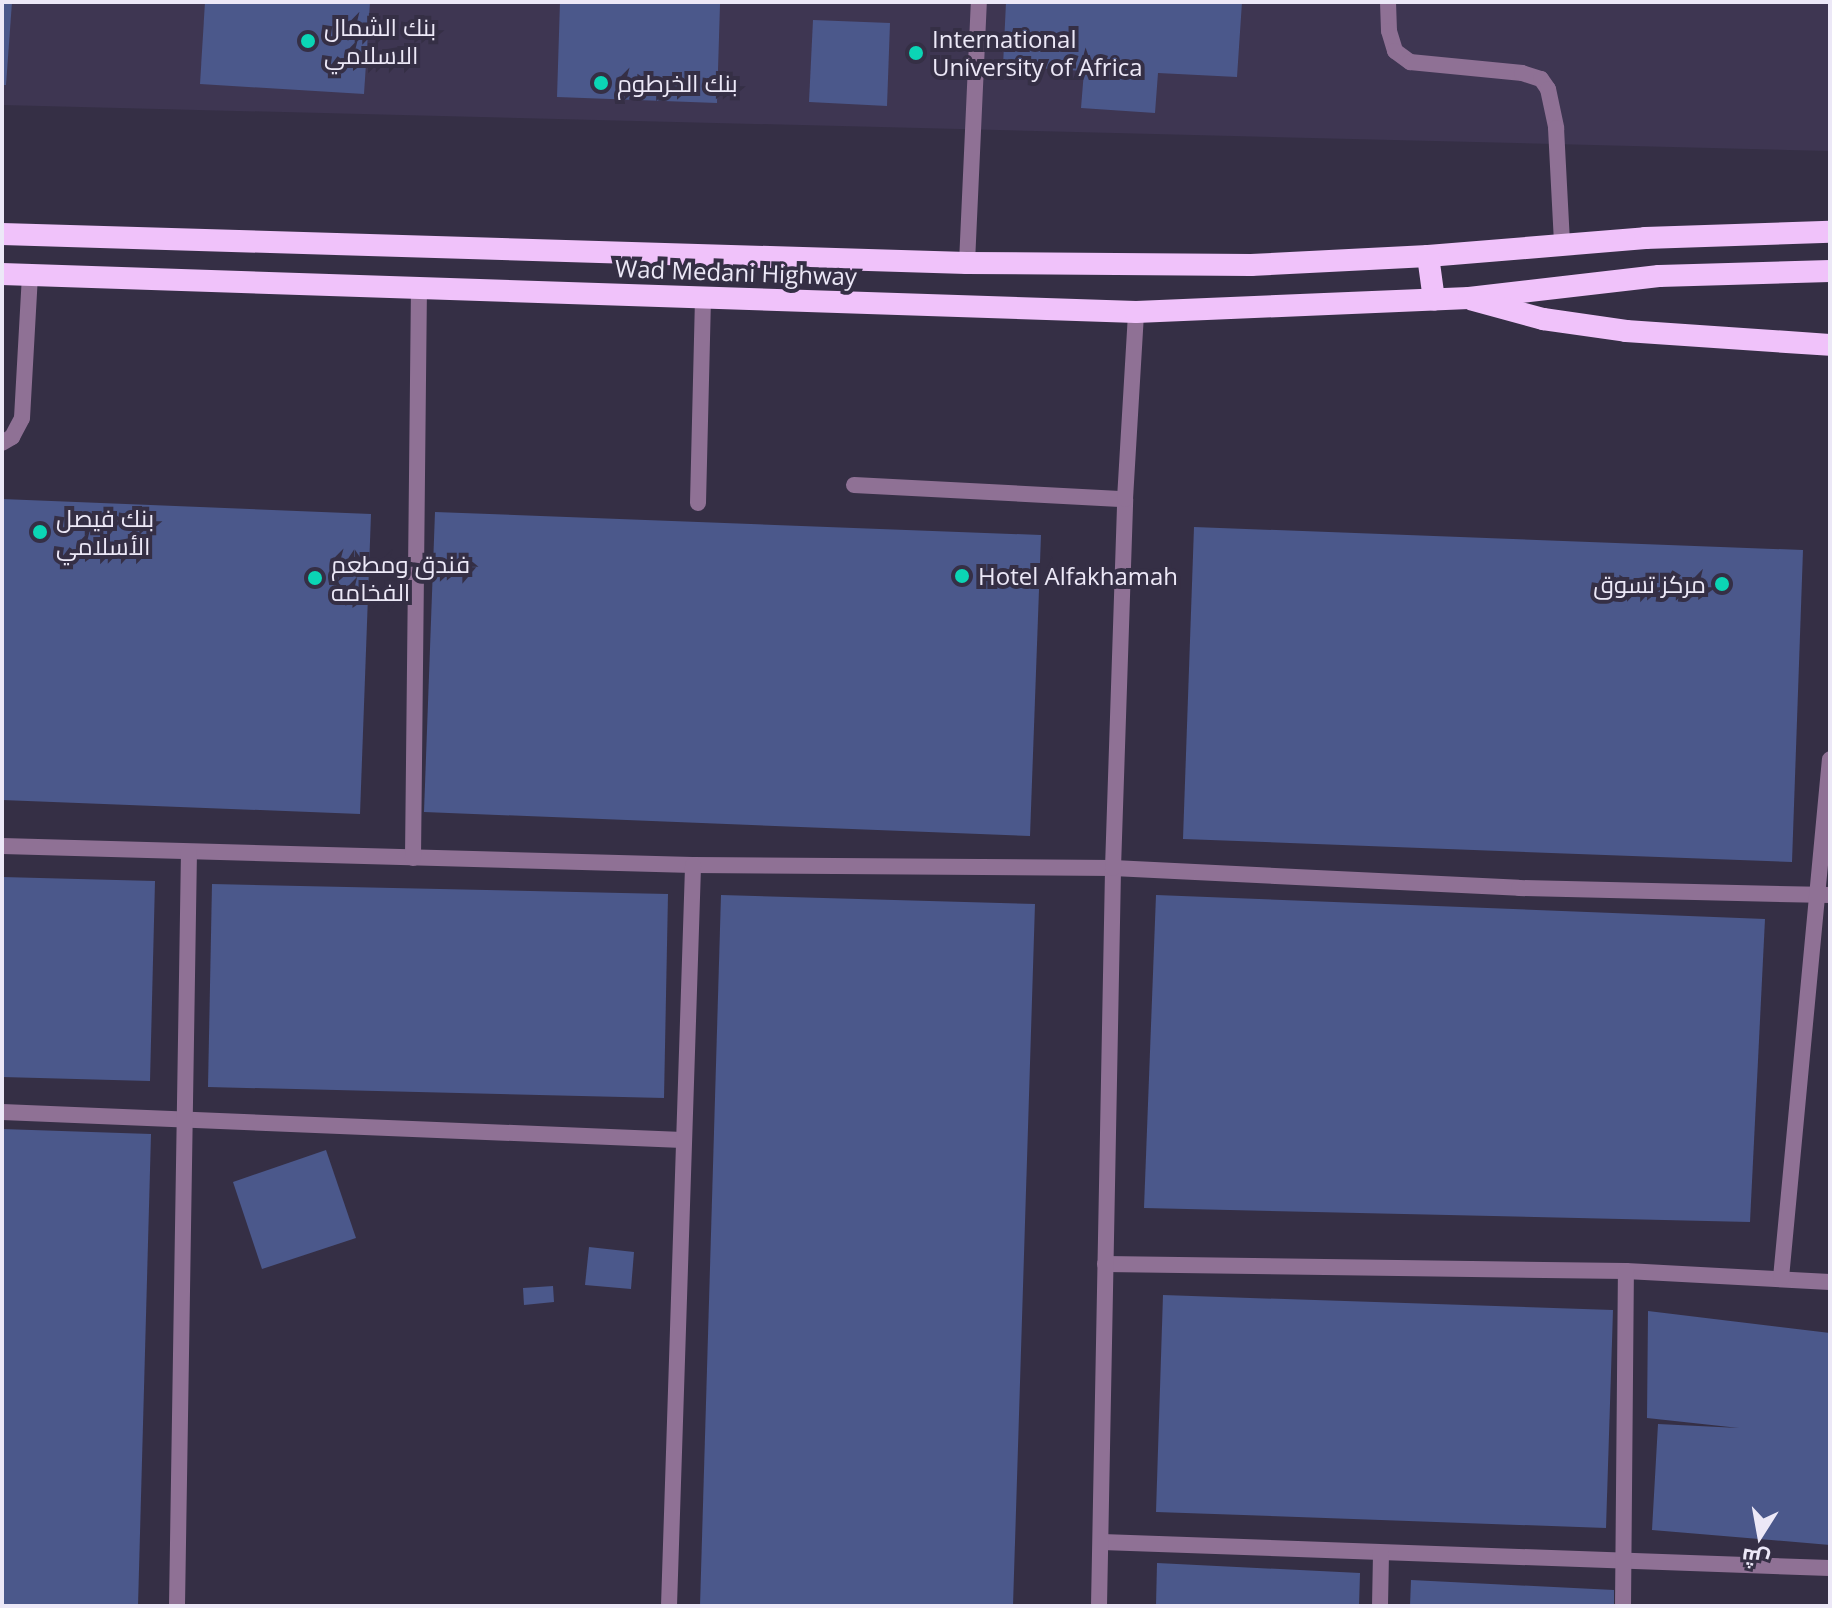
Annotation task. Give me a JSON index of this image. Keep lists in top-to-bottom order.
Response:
{
  "streets": {
    "highway": ["Wad Medani Highway"]
  },
  "places": [
    "بنك الشمال الاسلامي",
    "International University of Africa",
    "بنك الخرطوم",
    "بنك فيصل الأسلامي",
    "Hotel Alfakhamah",
    "فندق ومطعم الفخامه",
    "مركز تسوق"
  ],
  "north": "bottom"
}
